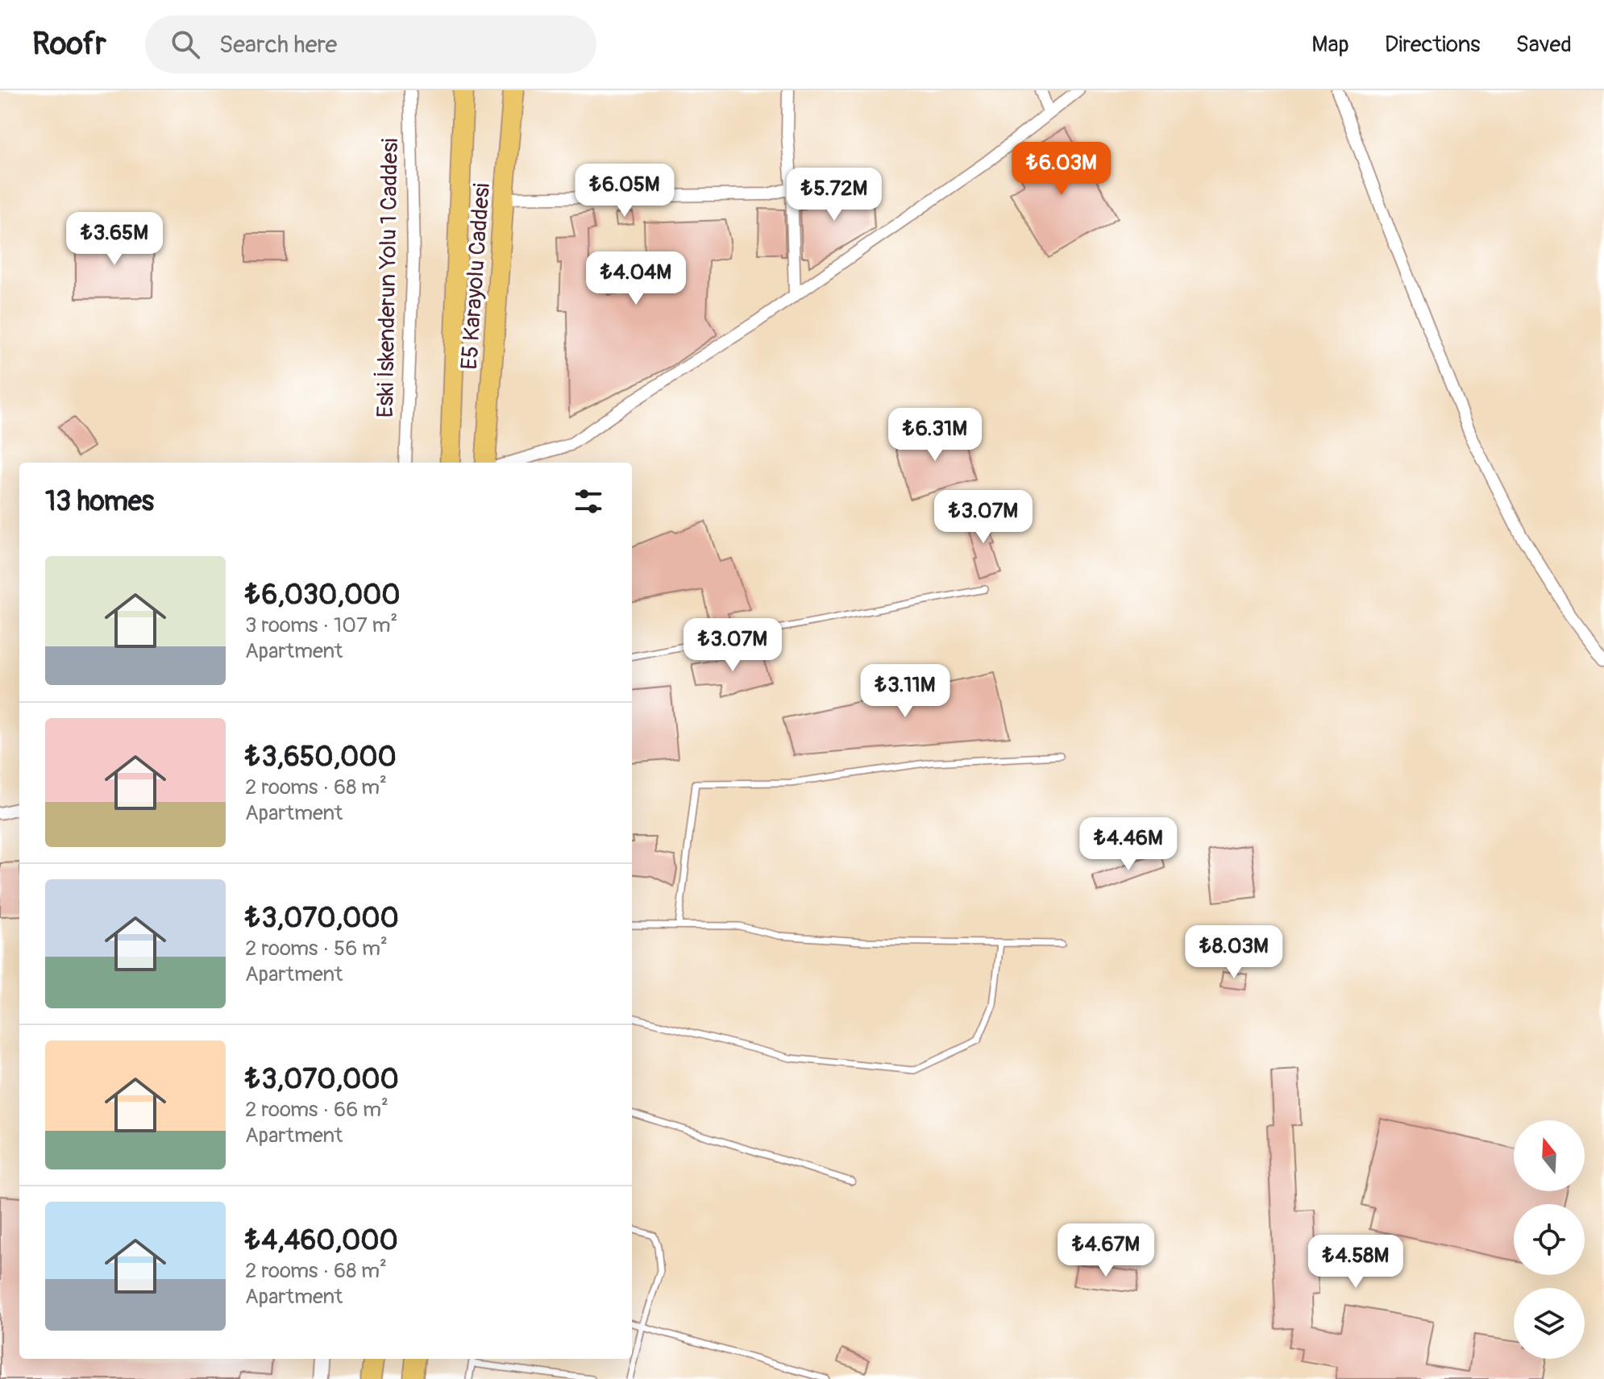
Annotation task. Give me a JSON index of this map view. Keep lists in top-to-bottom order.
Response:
{
  "streets": {
    "highway": ["E5 Karayolu Caddesi"],
    "street": ["Eski İskenderun Yolu 1 Caddesi"]
  },
  "north": "top",
  "page": {
    "header": "Roofr",
    "search": "Search here",
    "nav": ["Map", "Directions", "Saved"],
    "price": [
      "₺6.03M",
      "₺6.05M",
      "₺5.72M",
      "₺3.65M",
      "₺4.04M",
      "₺6.31M",
      "₺3.07M",
      "₺3.07M",
      "₺3.11M",
      "₺4.46M",
      "₺8.03M",
      "₺4.67M",
      "₺4.58M"
    ],
    "heading": "13 homes",
    "list": [
      {
        "name": "₺6,030,000",
        "note": "3 rooms · 107 m² · Apartment"
      },
      {
        "name": "₺3,650,000",
        "note": "2 rooms · 68 m² · Apartment"
      },
      {
        "name": "₺3,070,000",
        "note": "2 rooms · 56 m² · Apartment"
      },
      {
        "name": "₺3,070,000",
        "note": "2 rooms · 66 m² · Apartment"
      },
      {
        "name": "₺4,460,000",
        "note": "2 rooms · 68 m² · Apartment"
      }
    ]
  }
}
